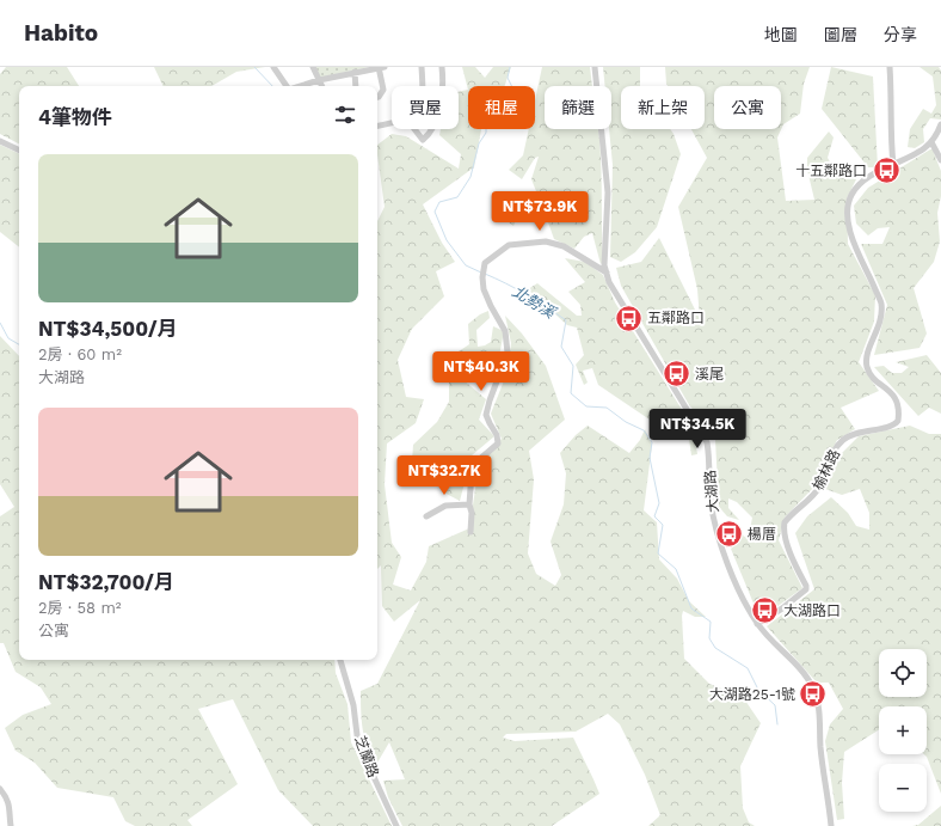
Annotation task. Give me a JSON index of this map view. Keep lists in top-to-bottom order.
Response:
{
  "streets": {
    "street": ["榆林路", "大湖路", "芝蘭路"]
  },
  "crossings": [
    ["榆林路", "大湖路"]
  ],
  "water": ["北勢溪"],
  "places": {
    "bus stop": [
      "十五鄰路口",
      "五鄰路口",
      "溪尾",
      "楊厝",
      "大湖路口",
      "大湖路25-1號"
    ]
  },
  "page": {
    "header": "Habito",
    "nav": ["地圖", "圖層", "分享"],
    "chip": [
      "買屋",
      "租屋",
      "篩選",
      "新上架",
      "公寓"
    ],
    "heading": "4筆物件",
    "list": [
      {
        "name": "NT$34,500/月",
        "note": "2房 · 60 m² · 大湖路"
      },
      {
        "name": "NT$32,700/月",
        "note": "2房 · 58 m² · 公寓"
      }
    ],
    "price": [
      "NT$73.9K",
      "NT$40.3K",
      "NT$34.5K",
      "NT$32.7K"
    ],
    "map_buttons": ["+", "−"]
  }
}
